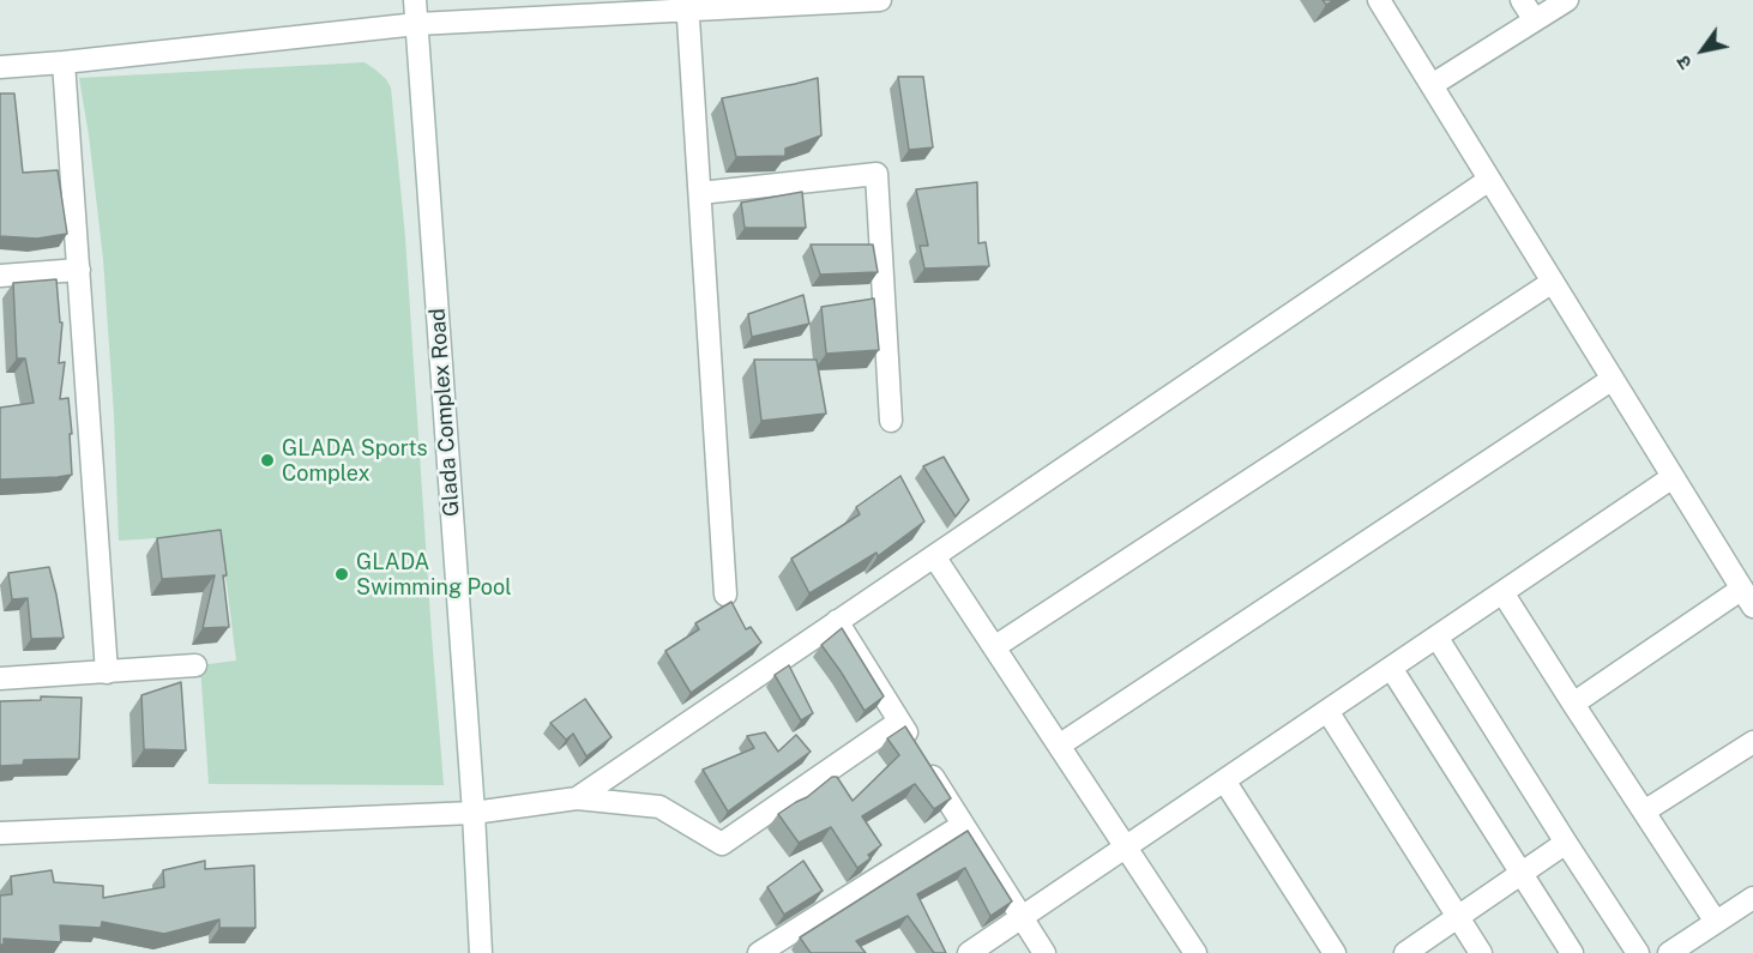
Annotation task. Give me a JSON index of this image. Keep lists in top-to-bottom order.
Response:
{
  "streets": {
    "street": ["Glada Complex Road"]
  },
  "places": ["GLADA Sports Complex", "GLADA Swimming Pool"],
  "north": "bottom left"
}
